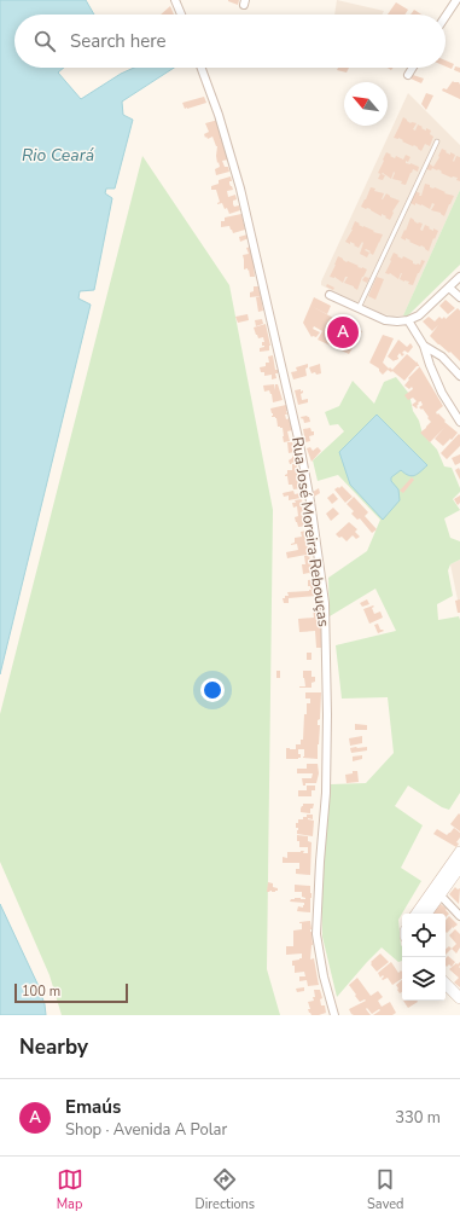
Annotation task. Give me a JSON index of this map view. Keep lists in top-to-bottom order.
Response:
{
  "streets": {
    "street": ["Rua José Moreira Rebouças"]
  },
  "water": ["Rio Ceará"],
  "scale_bar": "100 m",
  "north": "top left",
  "page": {
    "search": "Search here",
    "pins": "A",
    "scale": "100 m",
    "heading": "Nearby",
    "list": [
      {
        "mark": "A",
        "name": "Emaús",
        "note": "Shop · Avenida A Polar",
        "value": "330 m"
      }
    ],
    "nav": ["Map", "Directions", "Saved"]
  }
}
